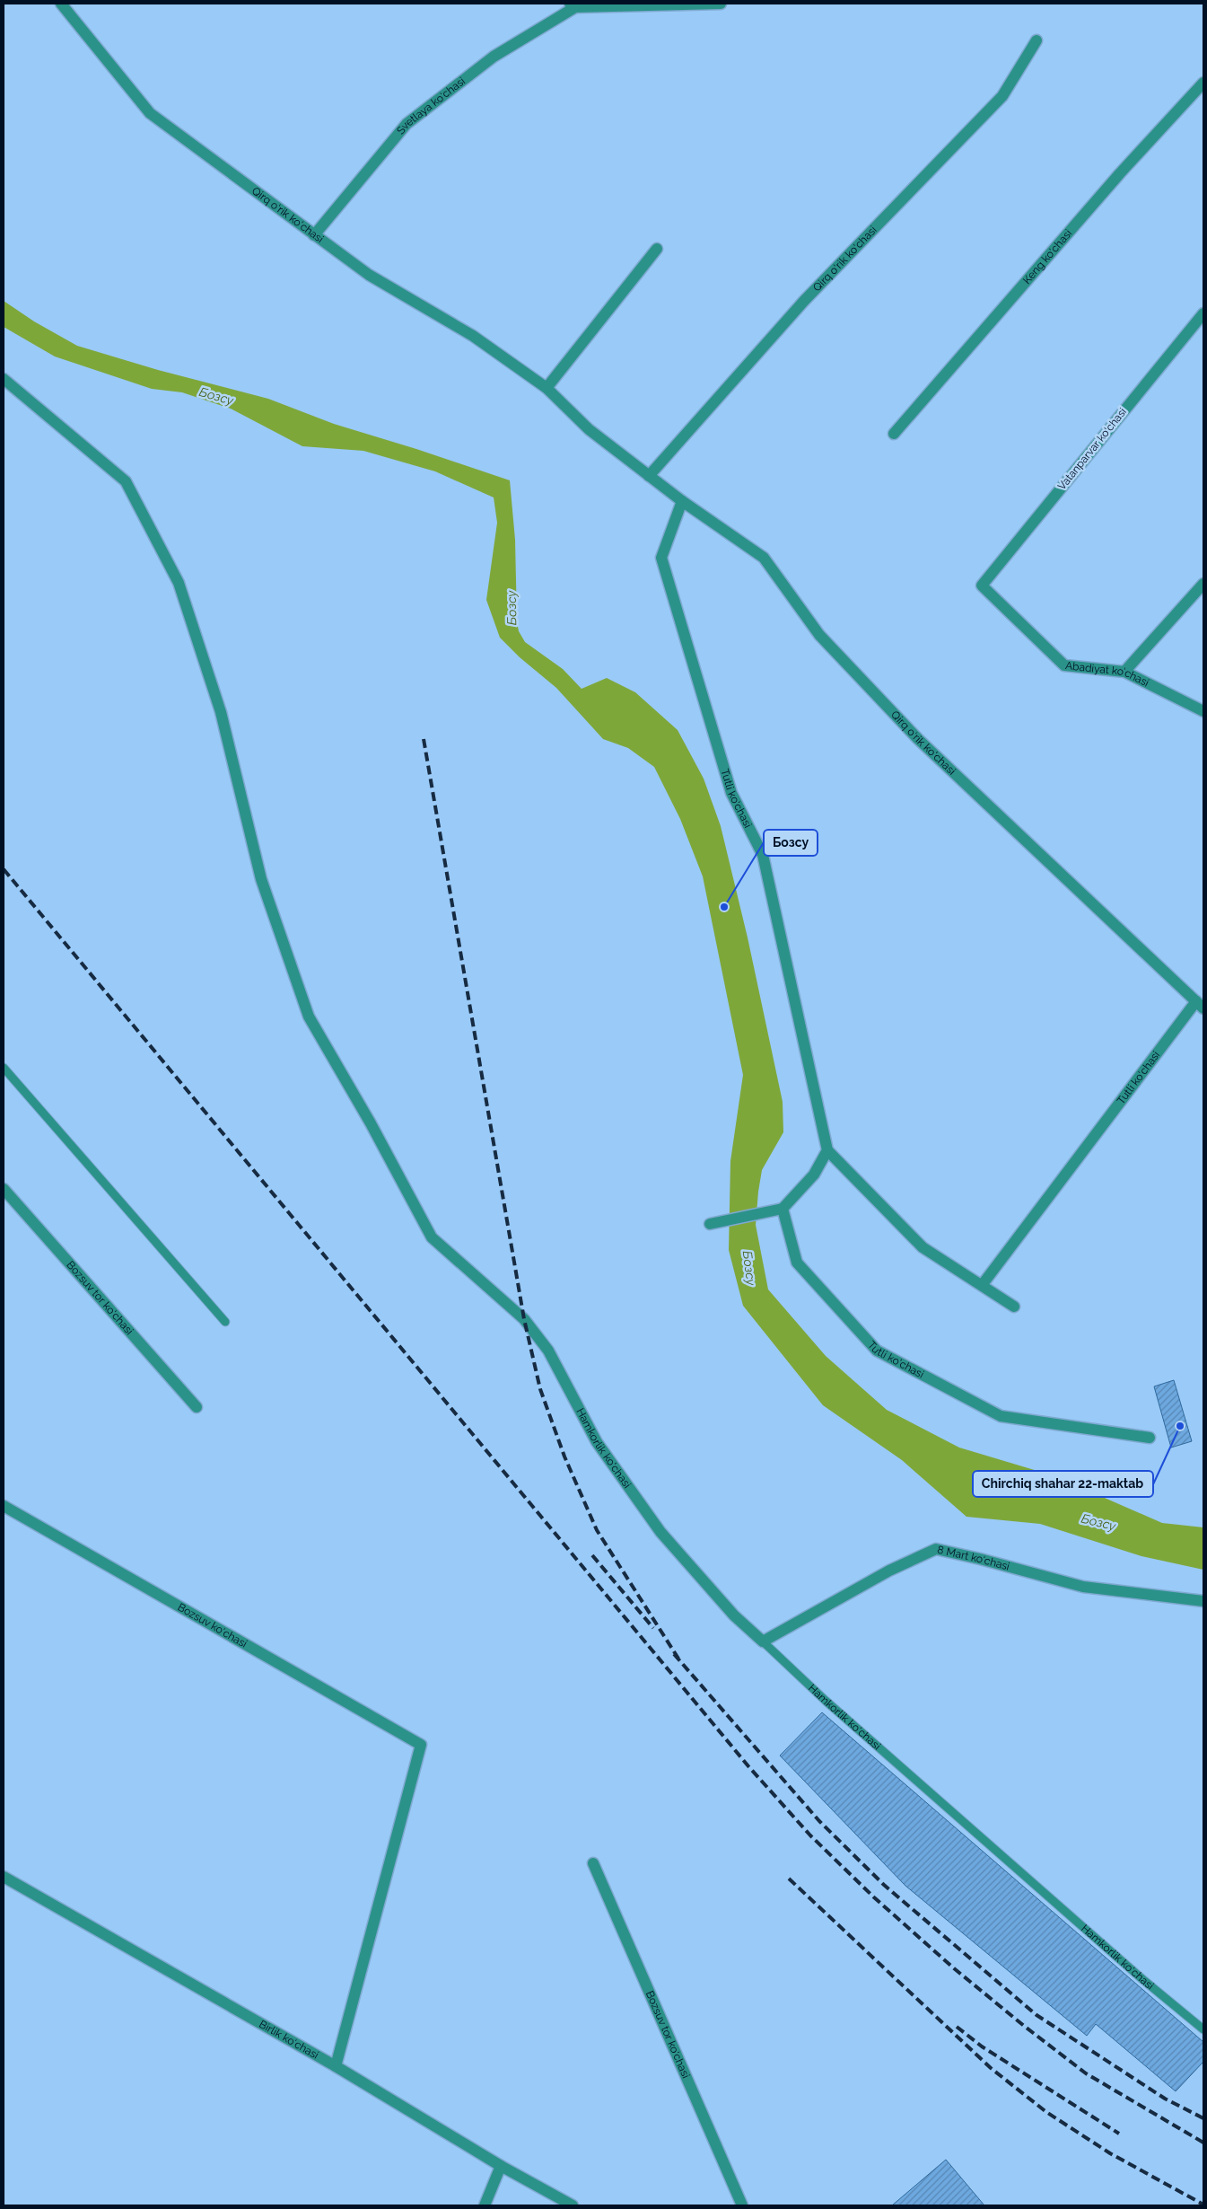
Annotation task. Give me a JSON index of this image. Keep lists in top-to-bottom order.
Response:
{
  "streets": {
    "street": [
      "Svetlaya ko‘chasi",
      "Qirq o‘rik ko‘chasi",
      "Keng ko‘chasi",
      "Vatanparvar ko‘chasi",
      "Abadiyat ko‘chasi",
      "Tutli ko‘chasi",
      "Bozsuv tor ko‘chasi",
      "Hamkorlik ko‘chasi",
      "8 Mart ko‘chasi",
      "Bozsuv ko‘chasi",
      "Birlik ko‘chasi"
    ]
  },
  "crossings": [
    ["Svetlaya ko‘chasi", "Qirq o‘rik ko‘chasi"],
    ["Qirq o‘rik ko‘chasi", "Tutli ko‘chasi"],
    ["Vatanparvar ko‘chasi", "Abadiyat ko‘chasi"],
    ["Hamkorlik ko‘chasi", "8 Mart ko‘chasi"],
    ["Bozsuv ko‘chasi", "Birlik ko‘chasi"]
  ],
  "water": ["Бозсу"],
  "places": ["Бозсу", "Chirchiq shahar 22-maktab"]
}
